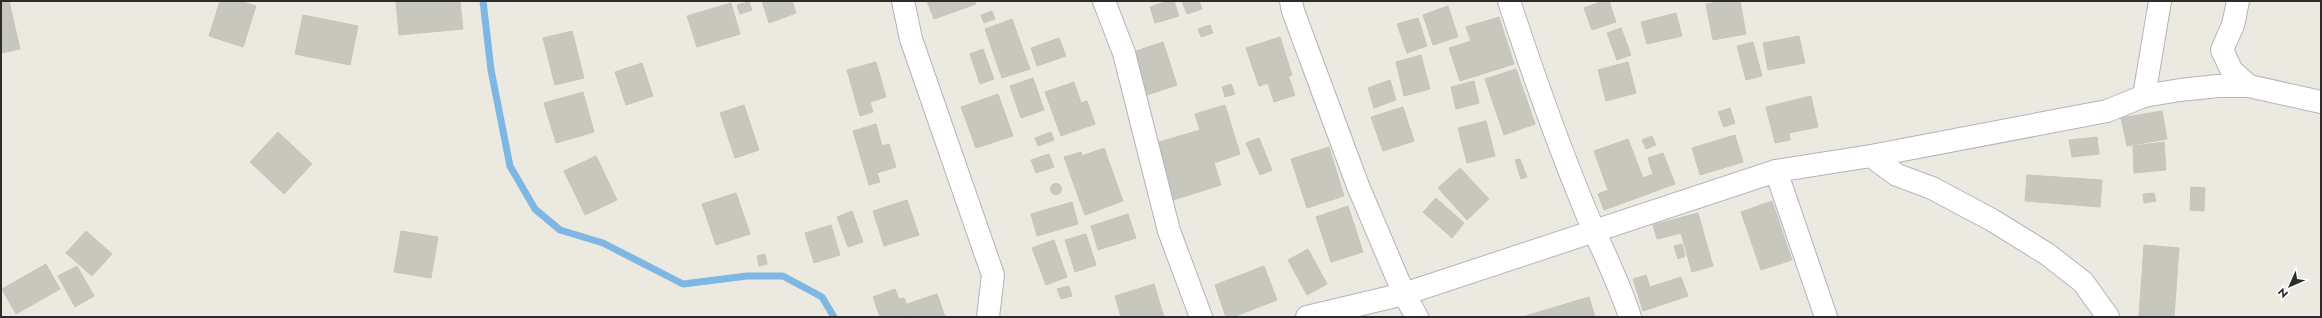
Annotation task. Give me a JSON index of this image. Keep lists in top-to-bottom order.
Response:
{
  "north": "bottom left"
}
